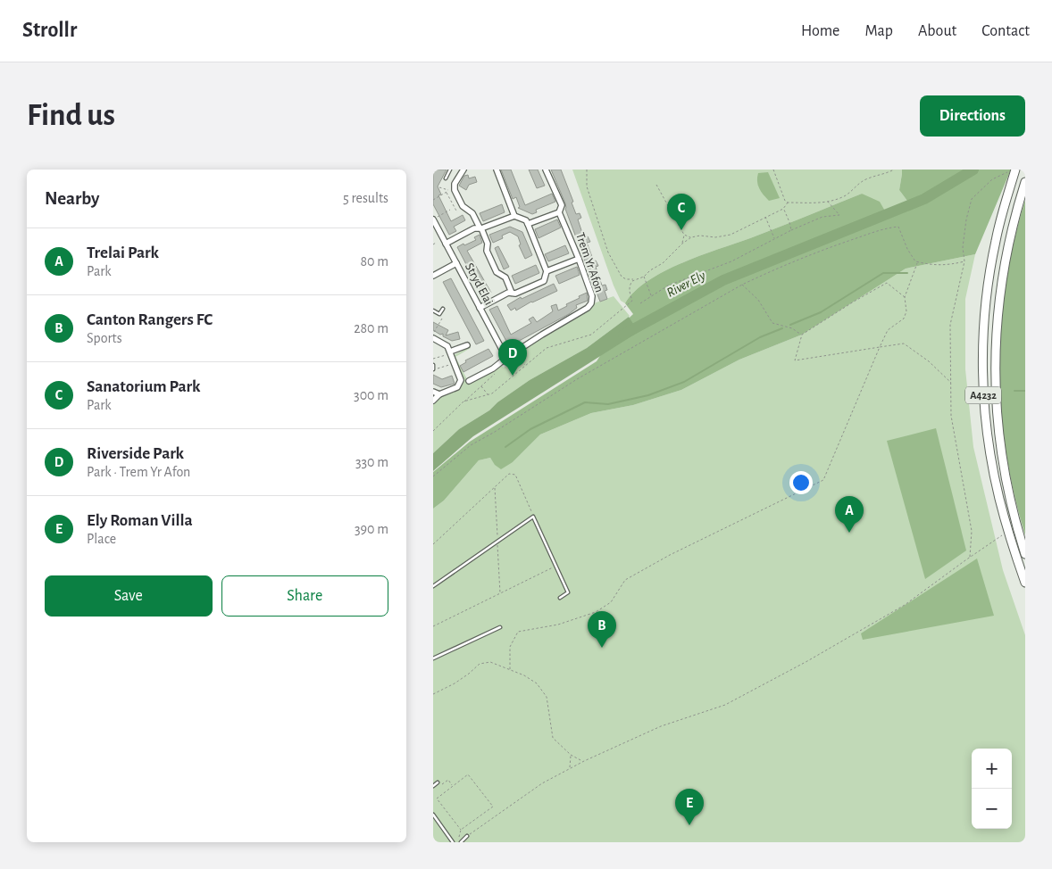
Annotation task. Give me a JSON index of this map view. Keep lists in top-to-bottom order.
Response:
{
  "streets": {
    "main road": ["A4232"],
    "street": ["Trem Yr Afon", "Stryd Elai"]
  },
  "crossings": [
    ["Trem Yr Afon", "Stryd Elai"]
  ],
  "water": ["River Ely"],
  "page": {
    "header": "Strollr",
    "nav": [
      "Home",
      "Map",
      "About",
      "Contact"
    ],
    "buttons": [
      "Directions",
      ["Save", "Share"]
    ],
    "title": "Find us",
    "heading": ["Nearby", "5 results"],
    "pins": [
      "C",
      "D",
      "A",
      "B",
      "E"
    ],
    "list": [
      {
        "mark": "A",
        "name": "Trelai Park",
        "note": "Park",
        "value": "80 m"
      },
      {
        "mark": "B",
        "name": "Canton Rangers FC",
        "note": "Sports",
        "value": "280 m"
      },
      {
        "mark": "C",
        "name": "Sanatorium Park",
        "note": "Park",
        "value": "300 m"
      },
      {
        "mark": "D",
        "name": "Riverside Park",
        "note": "Park · Trem Yr Afon",
        "value": "330 m"
      },
      {
        "mark": "E",
        "name": "Ely Roman Villa",
        "note": "Place",
        "value": "390 m"
      }
    ],
    "map_buttons": ["+", "−"]
  }
}
